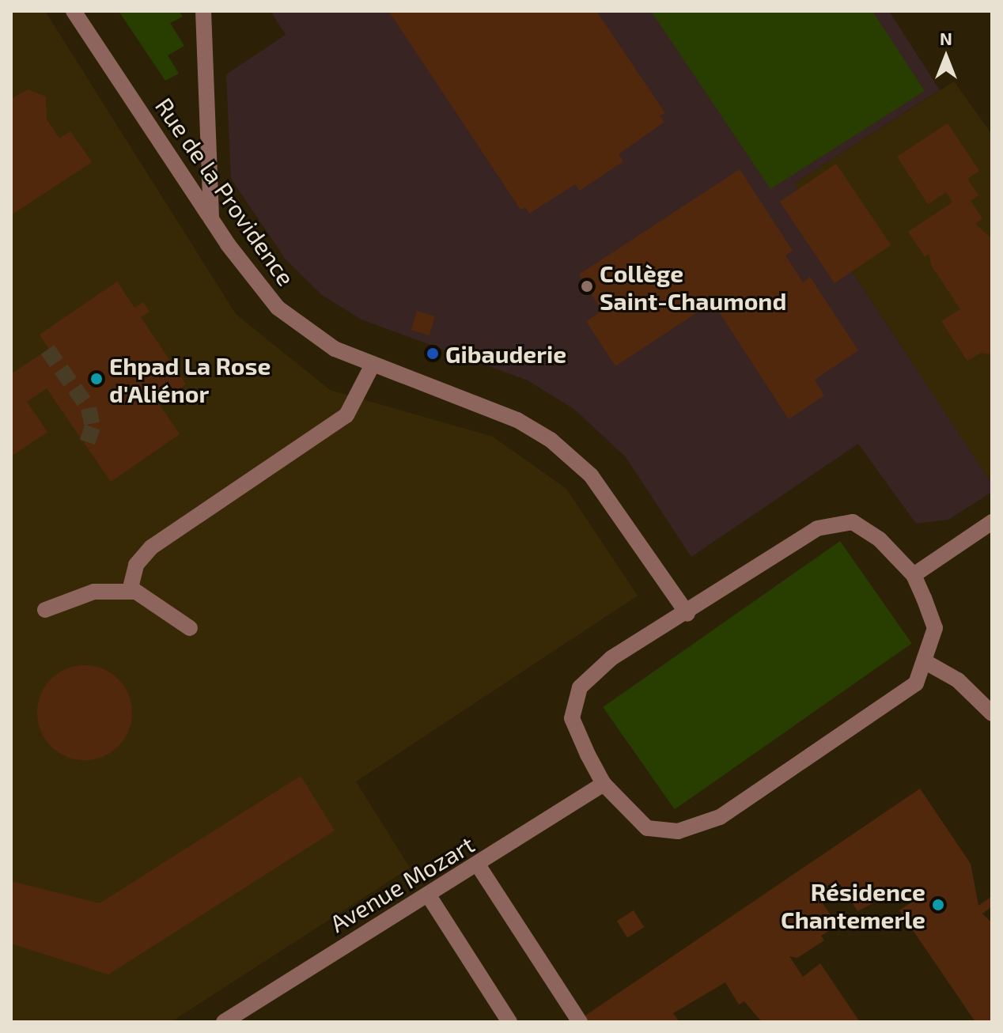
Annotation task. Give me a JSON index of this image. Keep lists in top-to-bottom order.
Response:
{
  "streets": {
    "street": ["Rue de la Providence", "Avenue Mozart"]
  },
  "places": [
    "Collège Saint-Chaumond",
    "Gibauderie",
    "Ehpad La Rose d'Aliénor",
    "Résidence Chantemerle"
  ],
  "north": "top"
}
